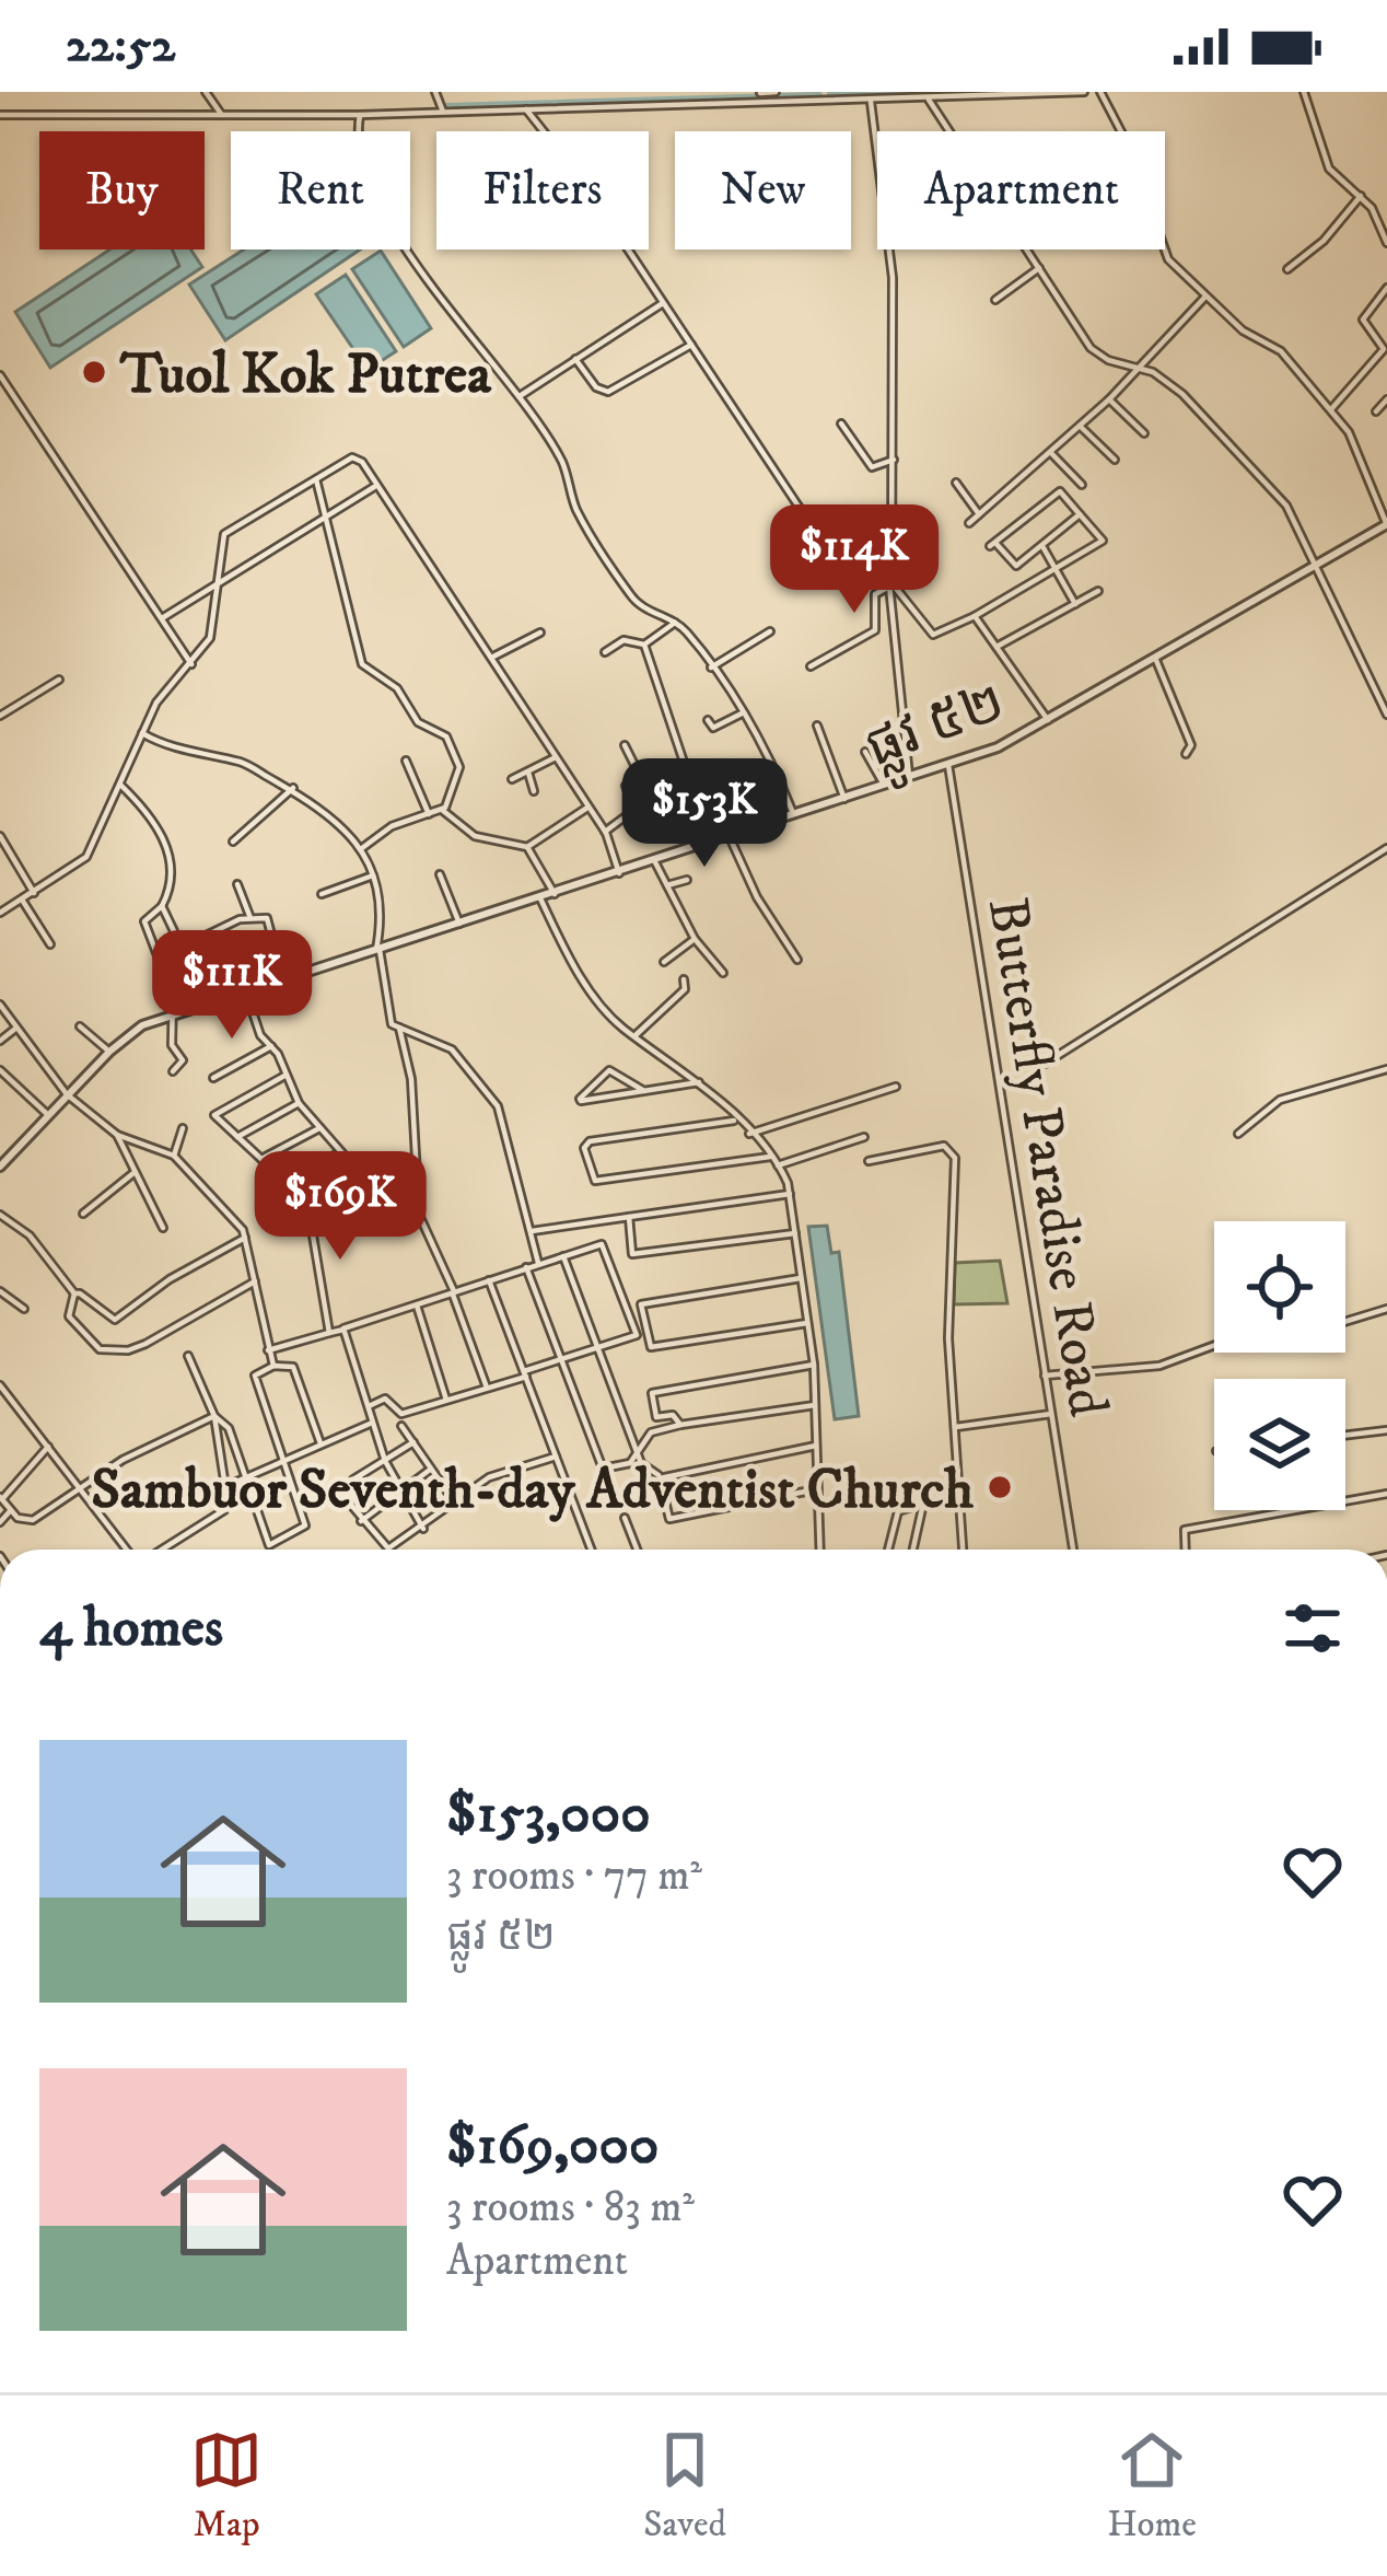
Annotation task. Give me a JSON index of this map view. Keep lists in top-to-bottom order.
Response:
{
  "streets": {
    "street": ["ផ្លូវ ៥២", "Butterfly Paradise Road"]
  },
  "crossings": [
    ["ផ្លូវ ៥២", "Butterfly Paradise Road"]
  ],
  "places": ["Tuol Kok Putrea", "Sambuor Seventh-day Adventist Church"],
  "page": {
    "status": "22:52",
    "chip": [
      "Buy",
      "Rent",
      "Filters",
      "New",
      "Apartment"
    ],
    "price": [
      "$114K",
      "$153K",
      "$111K",
      "$169K"
    ],
    "heading": "4 homes",
    "list": [
      {
        "name": "$153,000",
        "note": "3 rooms · 77 m² · ផ្លូវ ៥២"
      },
      {
        "name": "$169,000",
        "note": "3 rooms · 83 m² · Apartment"
      }
    ],
    "tabs": ["Map", "Saved", "Home"]
  }
}
